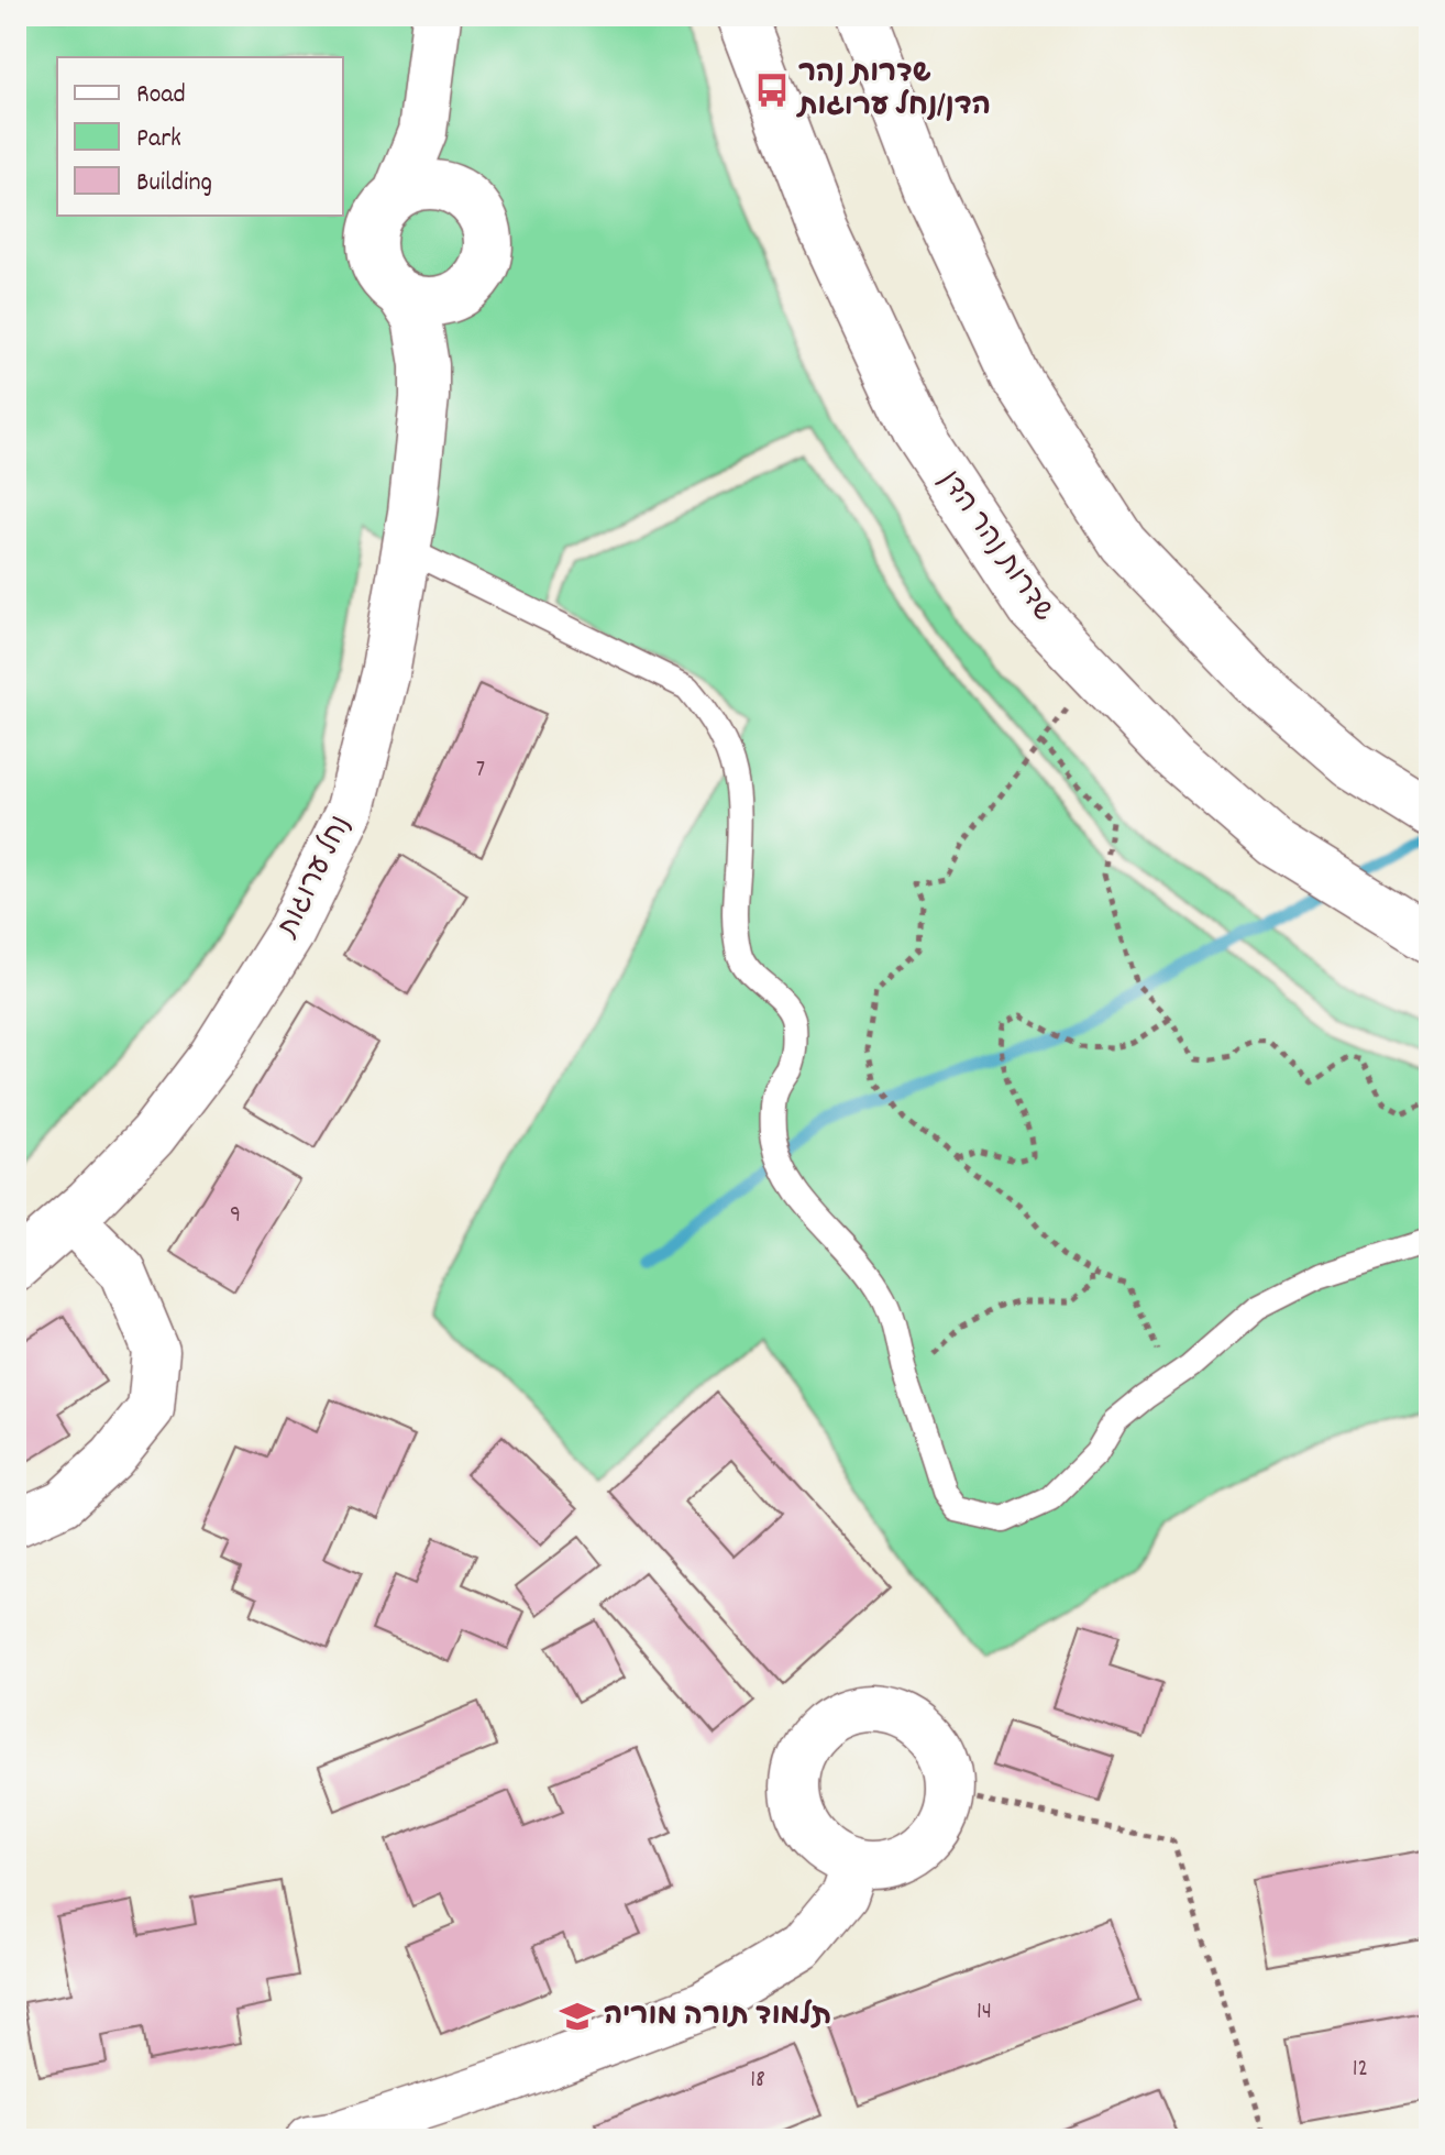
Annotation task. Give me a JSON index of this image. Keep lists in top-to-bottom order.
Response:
{
  "streets": {
    "main road": ["שדרות נהר הדן", "נחל ערוגות"]
  },
  "places": {
    "bus stop": ["שדרות נהר הדן/נחל ערוגות"],
    "school or university": ["תלמוד תורה מוריה"]
  },
  "house_numbers": [
    "7",
    "9",
    "14",
    "12",
    "18"
  ],
  "legend": ["Road", "Park", "Building"]
}
